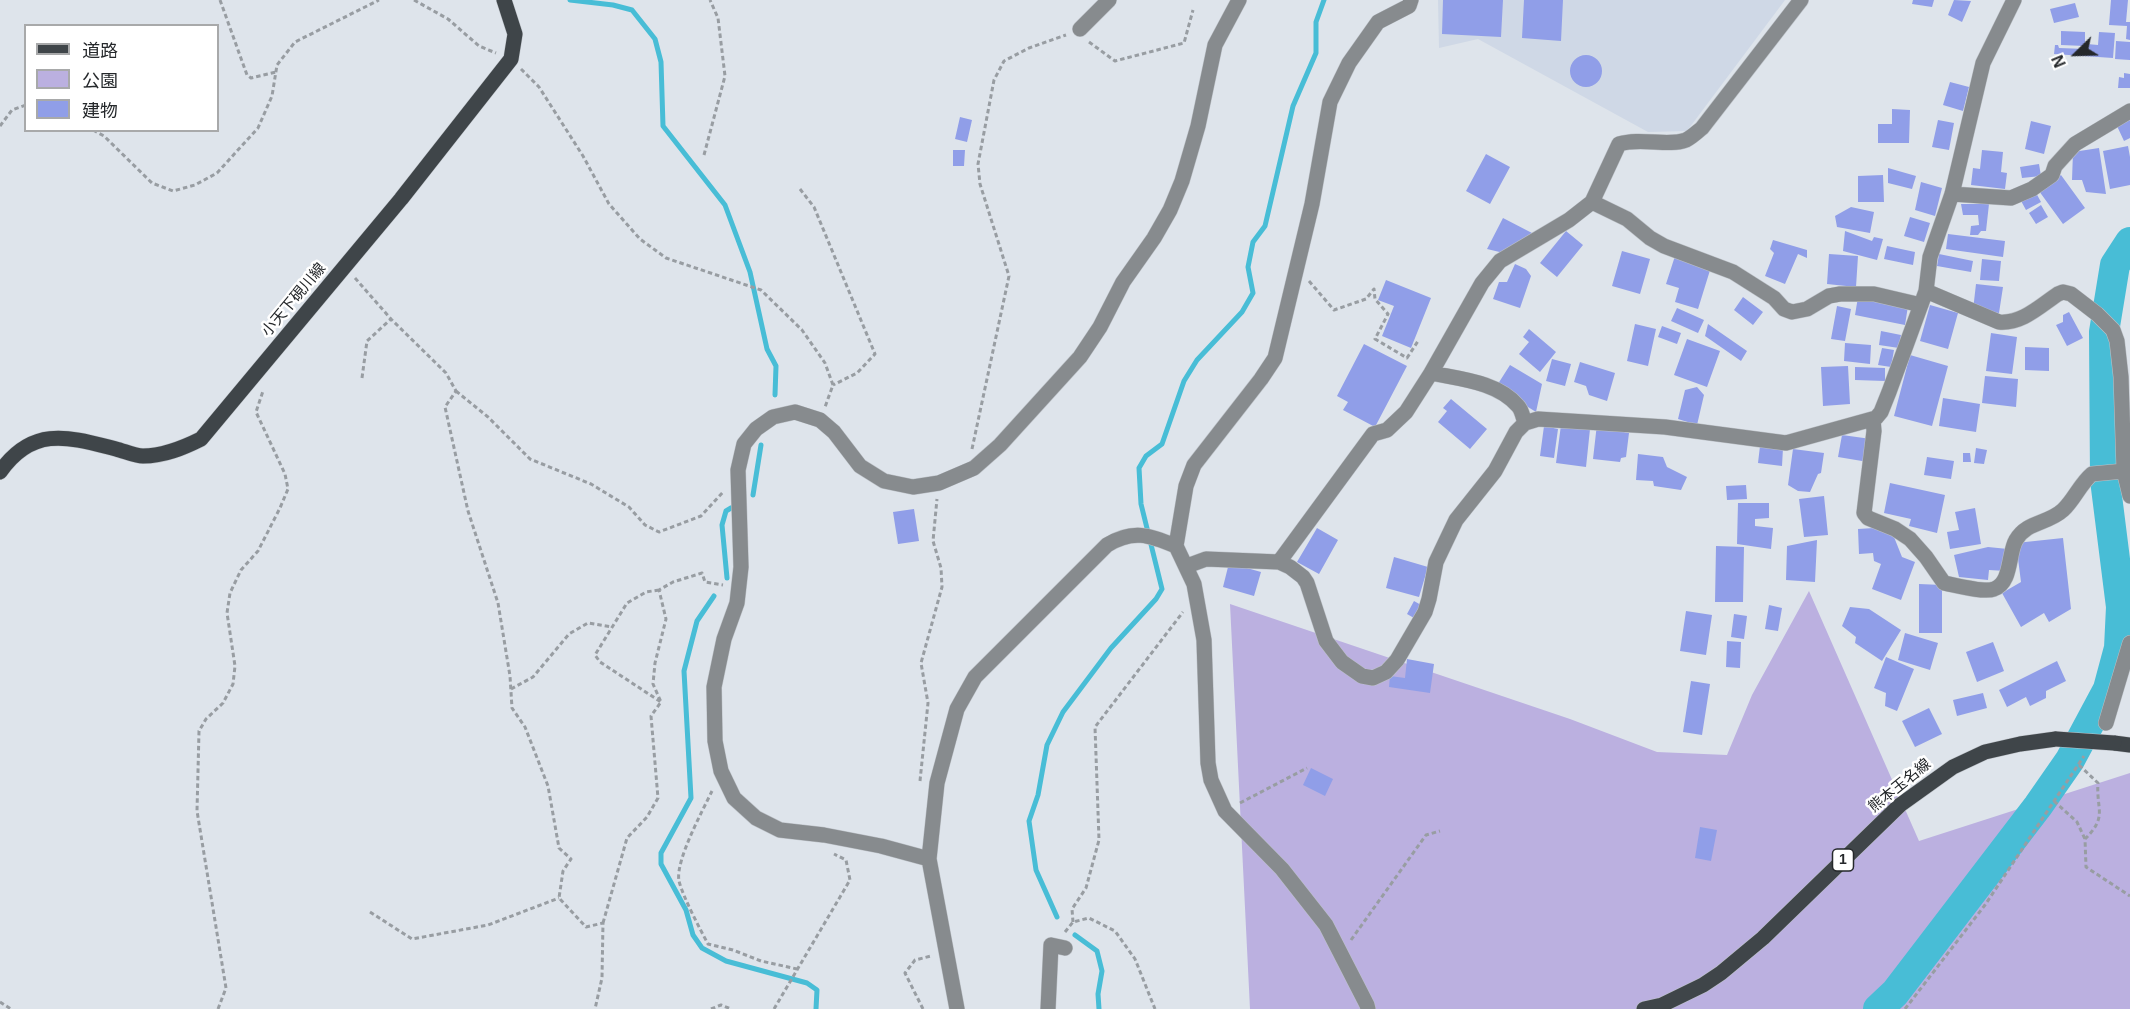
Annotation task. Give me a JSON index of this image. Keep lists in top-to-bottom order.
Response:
{
  "streets": {
    "main road": ["小天下硯川線", "熊本玉名線", "1"]
  },
  "legend": ["道路", "公園", "建物"],
  "north": "bottom left"
}
